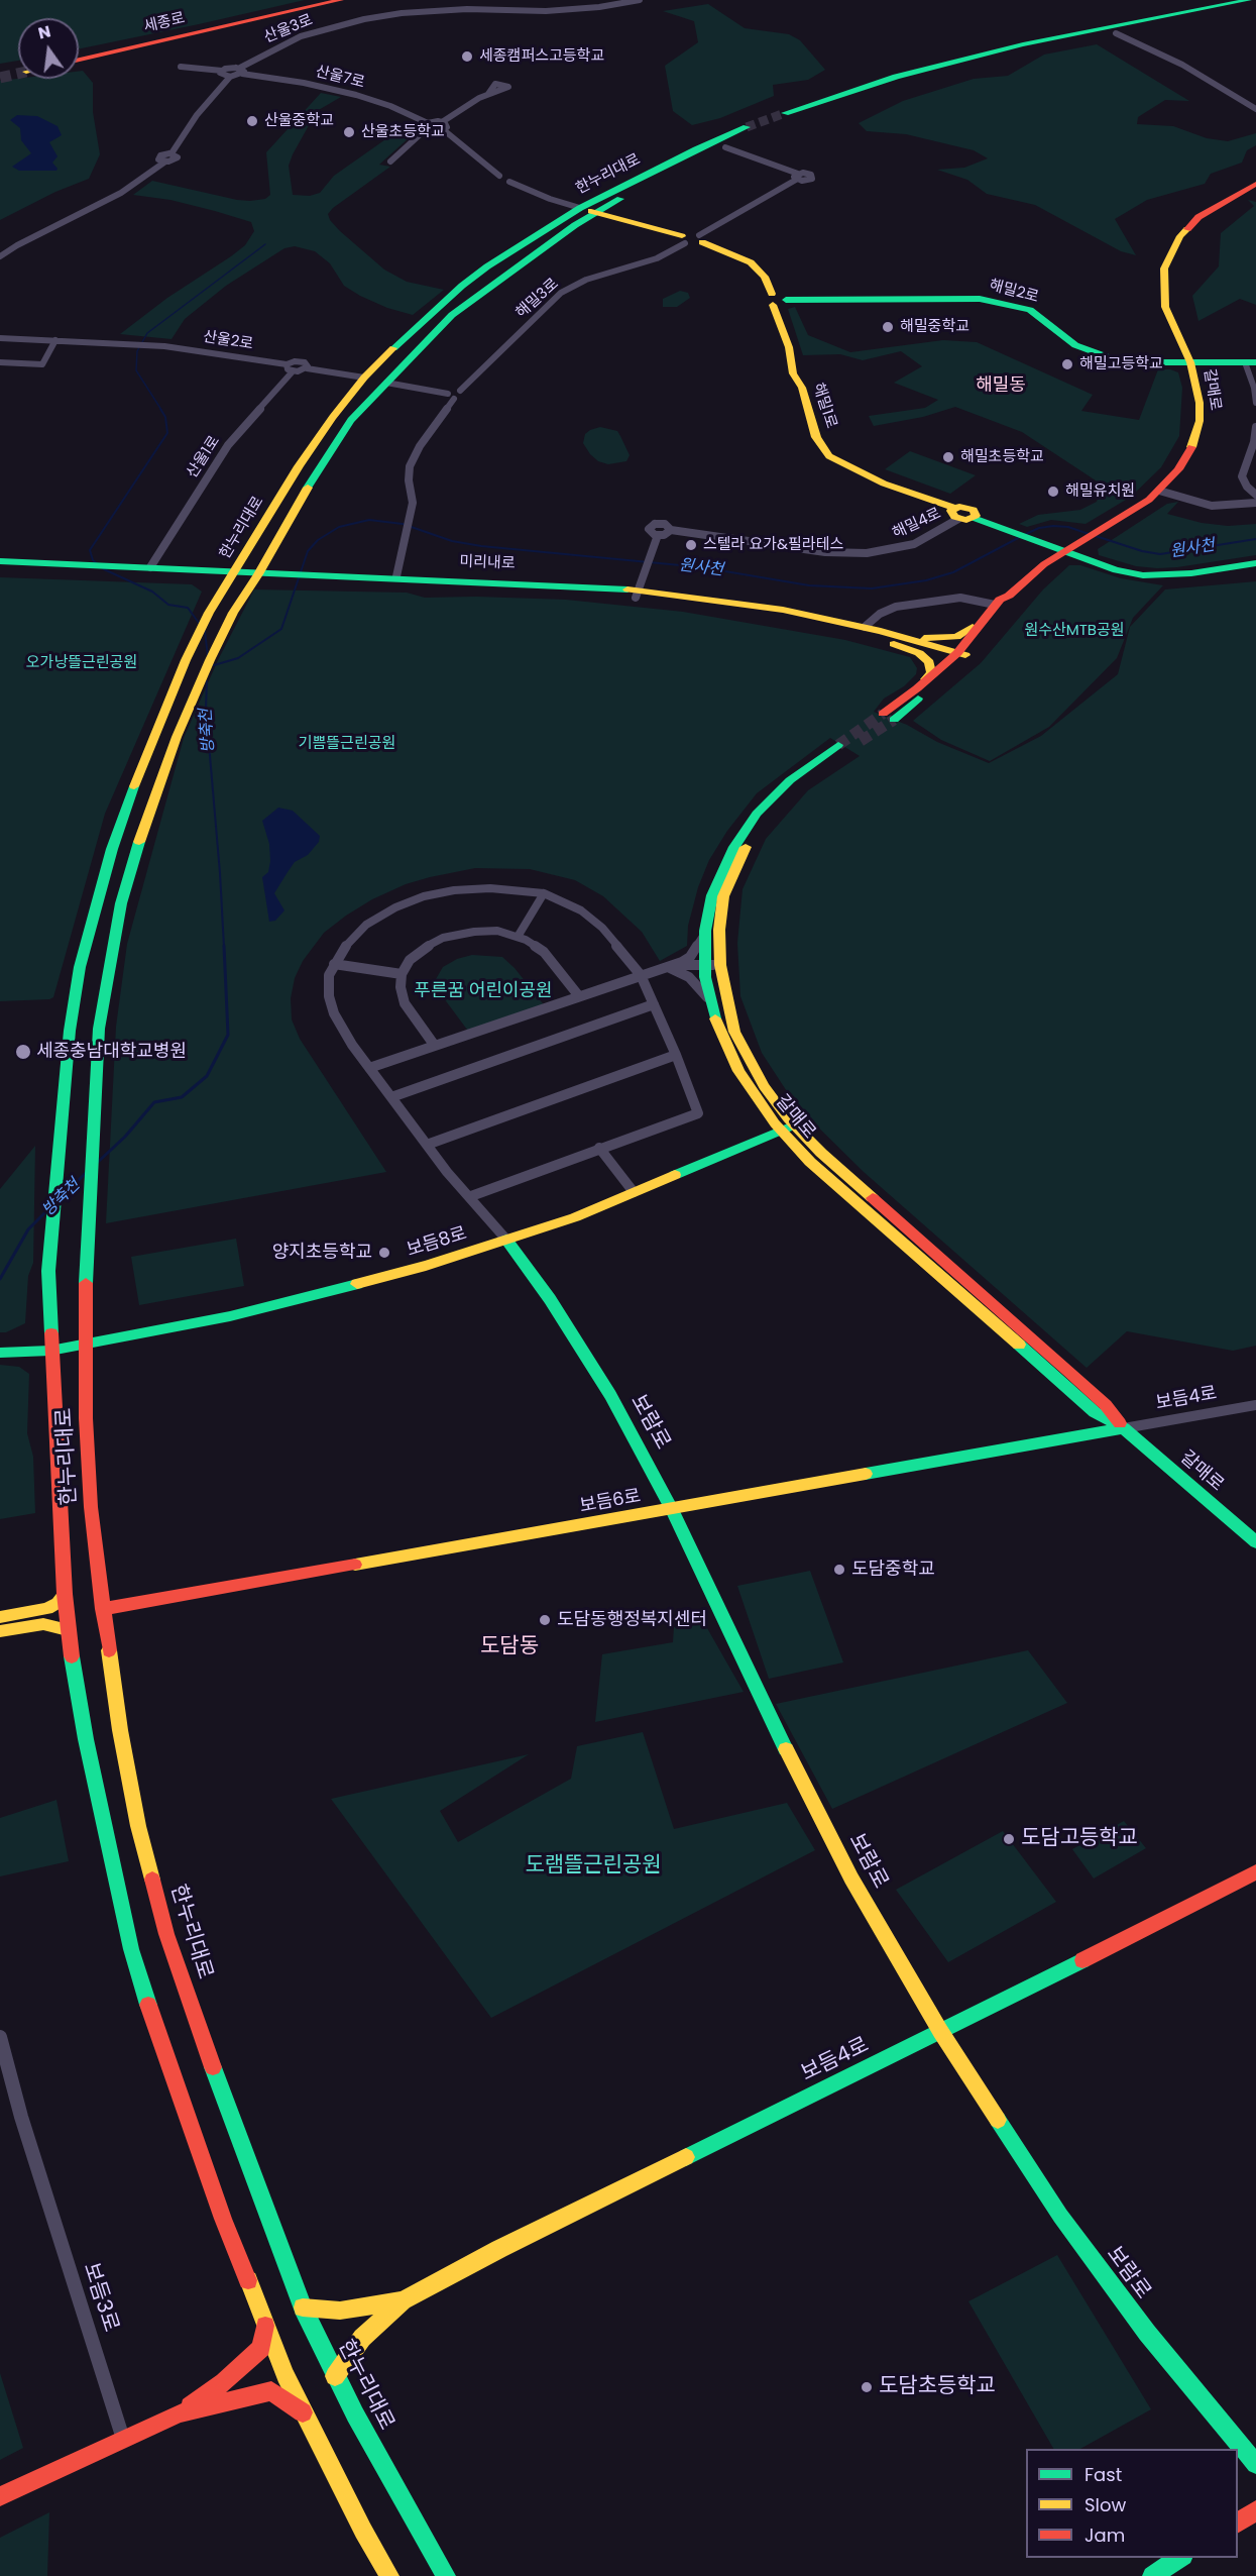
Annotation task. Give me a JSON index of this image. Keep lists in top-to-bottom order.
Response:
{
  "streets": {
    "main road": [
      "세종로",
      "한누리대로",
      "해밀2로",
      "갈매로",
      "해밀1로",
      "미리내로",
      "보듬8로",
      "보듬4로",
      "보람로",
      "보듬6로"
    ],
    "street": [
      "산울3로",
      "산울7로",
      "해밀3로",
      "산울2로",
      "산울1로",
      "해밀4로",
      "보듬3로"
    ]
  },
  "crossings": [
    ["산울3로", "산울7로"],
    ["한누리대로", "미리내로"],
    ["한누리대로", "보듬8로"],
    ["한누리대로", "보듬6로"],
    ["해밀2로", "갈매로"],
    ["해밀2로", "해밀1로"],
    ["갈매로", "해밀1로"],
    ["갈매로", "미리내로"],
    ["갈매로", "보듬8로"],
    ["갈매로", "보듬4로"],
    ["갈매로", "보듬6로"],
    ["해밀1로", "해밀4로"],
    ["산울1로", "미리내로"],
    ["해밀4로", "미리내로"],
    ["보듬8로", "보람로"],
    ["보듬4로", "보람로"],
    ["보듬4로", "보듬6로"],
    ["보람로", "보듬6로"]
  ],
  "districts": ["해밀동", "도담동"],
  "water": ["원사천", "방축천"],
  "parks": [
    "원수산MTB공원",
    "오가낭뜰근린공원",
    "기쁨뜰근린공원",
    "푸른꿈 어린이공원",
    "도램뜰근린공원"
  ],
  "places": [
    "세종캠퍼스고등학교",
    "산울중학교",
    "산울초등학교",
    "해밀중학교",
    "해밀고등학교",
    "해밀초등학교",
    "해밀유치원",
    "스텔라 요가&필라테스",
    "세종충남대학교병원",
    "양지초등학교",
    "도담중학교",
    "도담동행정복지센터",
    "도담고등학교",
    "도담초등학교"
  ],
  "legend": ["Fast", "Slow", "Jam"],
  "north": "top"
}
